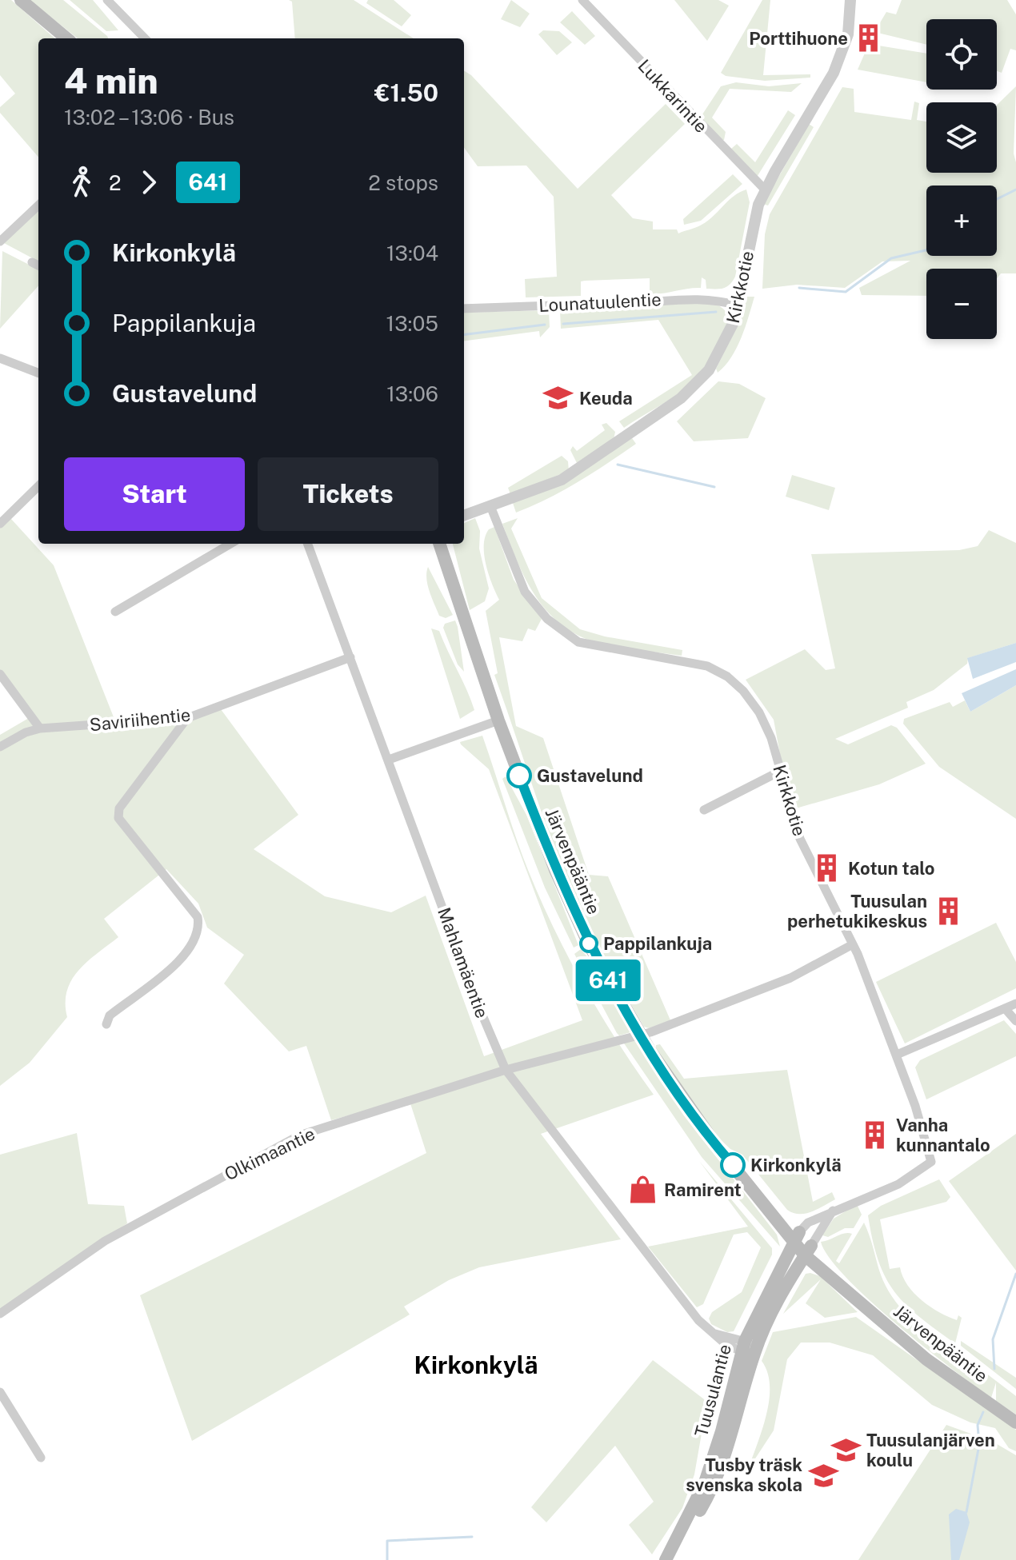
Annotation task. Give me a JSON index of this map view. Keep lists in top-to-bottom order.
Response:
{
  "streets": {
    "main road": ["Järvenpääntie", "Tuusulantie"],
    "street": [
      "Lukkarintie",
      "Kirkkotie",
      "Lounatuulentie",
      "Saviriihentie",
      "Mahlamäentie",
      "Olkimaantie"
    ]
  },
  "crossings": [
    ["Lukkarintie", "Kirkkotie"],
    ["Kirkkotie", "Lounatuulentie"],
    ["Kirkkotie", "Järvenpääntie"],
    ["Kirkkotie", "Tuusulantie"],
    ["Saviriihentie", "Mahlamäentie"],
    ["Järvenpääntie", "Olkimaantie"],
    ["Järvenpääntie", "Tuusulantie"],
    ["Mahlamäentie", "Olkimaantie"],
    ["Mahlamäentie", "Tuusulantie"]
  ],
  "districts": ["Kirkonkylä"],
  "places": {
    "building": [
      "Porttihuone",
      "Kotun talo",
      "Tuusulan perhetukikeskus",
      "Vanha kunnantalo"
    ],
    "school or university": ["Keuda", "Tuusulanjärven koulu", "Tusby träsk svenska skola"],
    "other": ["Gustavelund", "Pappilankuja", "Kirkonkylä"],
    "shop": ["Ramirent"]
  },
  "lines": ["bus line 641"],
  "page": {
    "on_map": "641",
    "map_buttons": ["+", "−"],
    "heading": ["4 min", "13:02 – 13:06 · Bus", "€1.50"],
    "legs": ["2", "641", "2 stops"],
    "list": [
      {
        "name": "Kirkonkylä",
        "value": "13:04"
      },
      {
        "name": "Pappilankuja",
        "value": "13:05"
      },
      {
        "name": "Gustavelund",
        "value": "13:06"
      }
    ],
    "buttons": ["Start", "Tickets"]
  }
}
